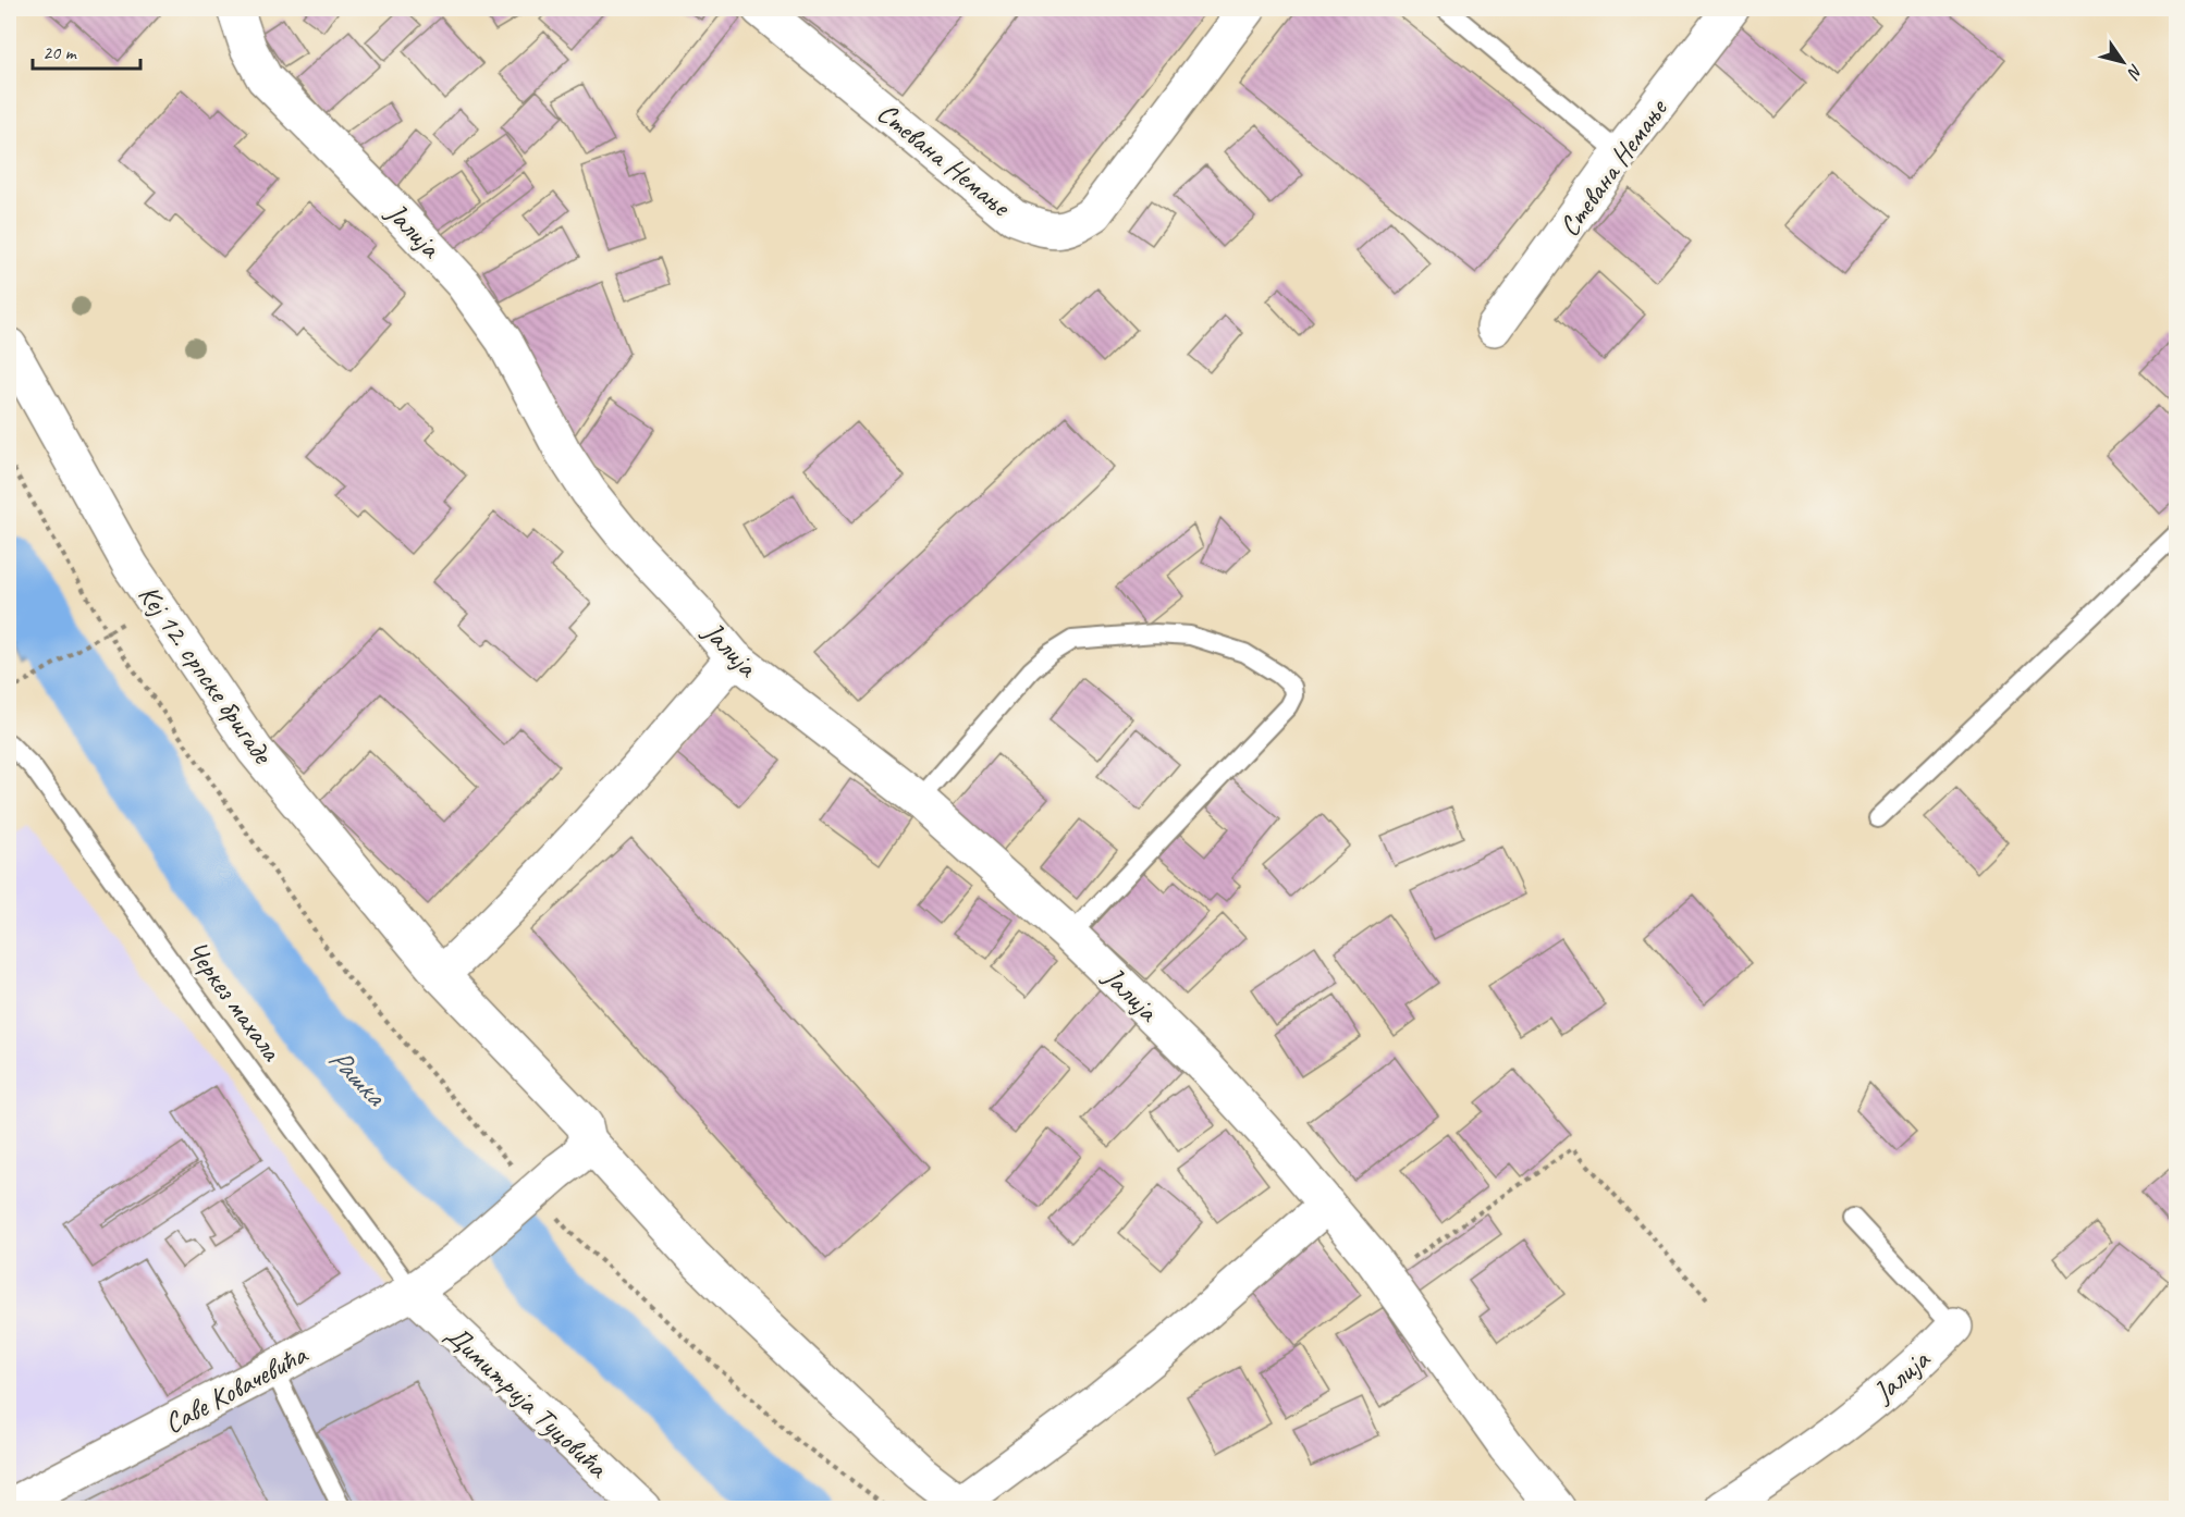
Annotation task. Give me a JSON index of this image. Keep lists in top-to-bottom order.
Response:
{
  "streets": {
    "street": [
      "Стевана Немање",
      "Јалија",
      "Кеј 12. српске бригаде",
      "Саве Ковачевића",
      "Димитрија Туцовића"
    ],
    "lane": ["Черкез махала"]
  },
  "crossings": [
    ["Кеј 12. српске бригаде", "Саве Ковачевића"],
    ["Черкез махала", "Саве Ковачевића"],
    ["Черкез махала", "Димитрија Туцовића"],
    ["Саве Ковачевића", "Димитрија Туцовића"]
  ],
  "water": ["Рашка"],
  "scale_bar": "20 m",
  "north": "bottom right"
}
